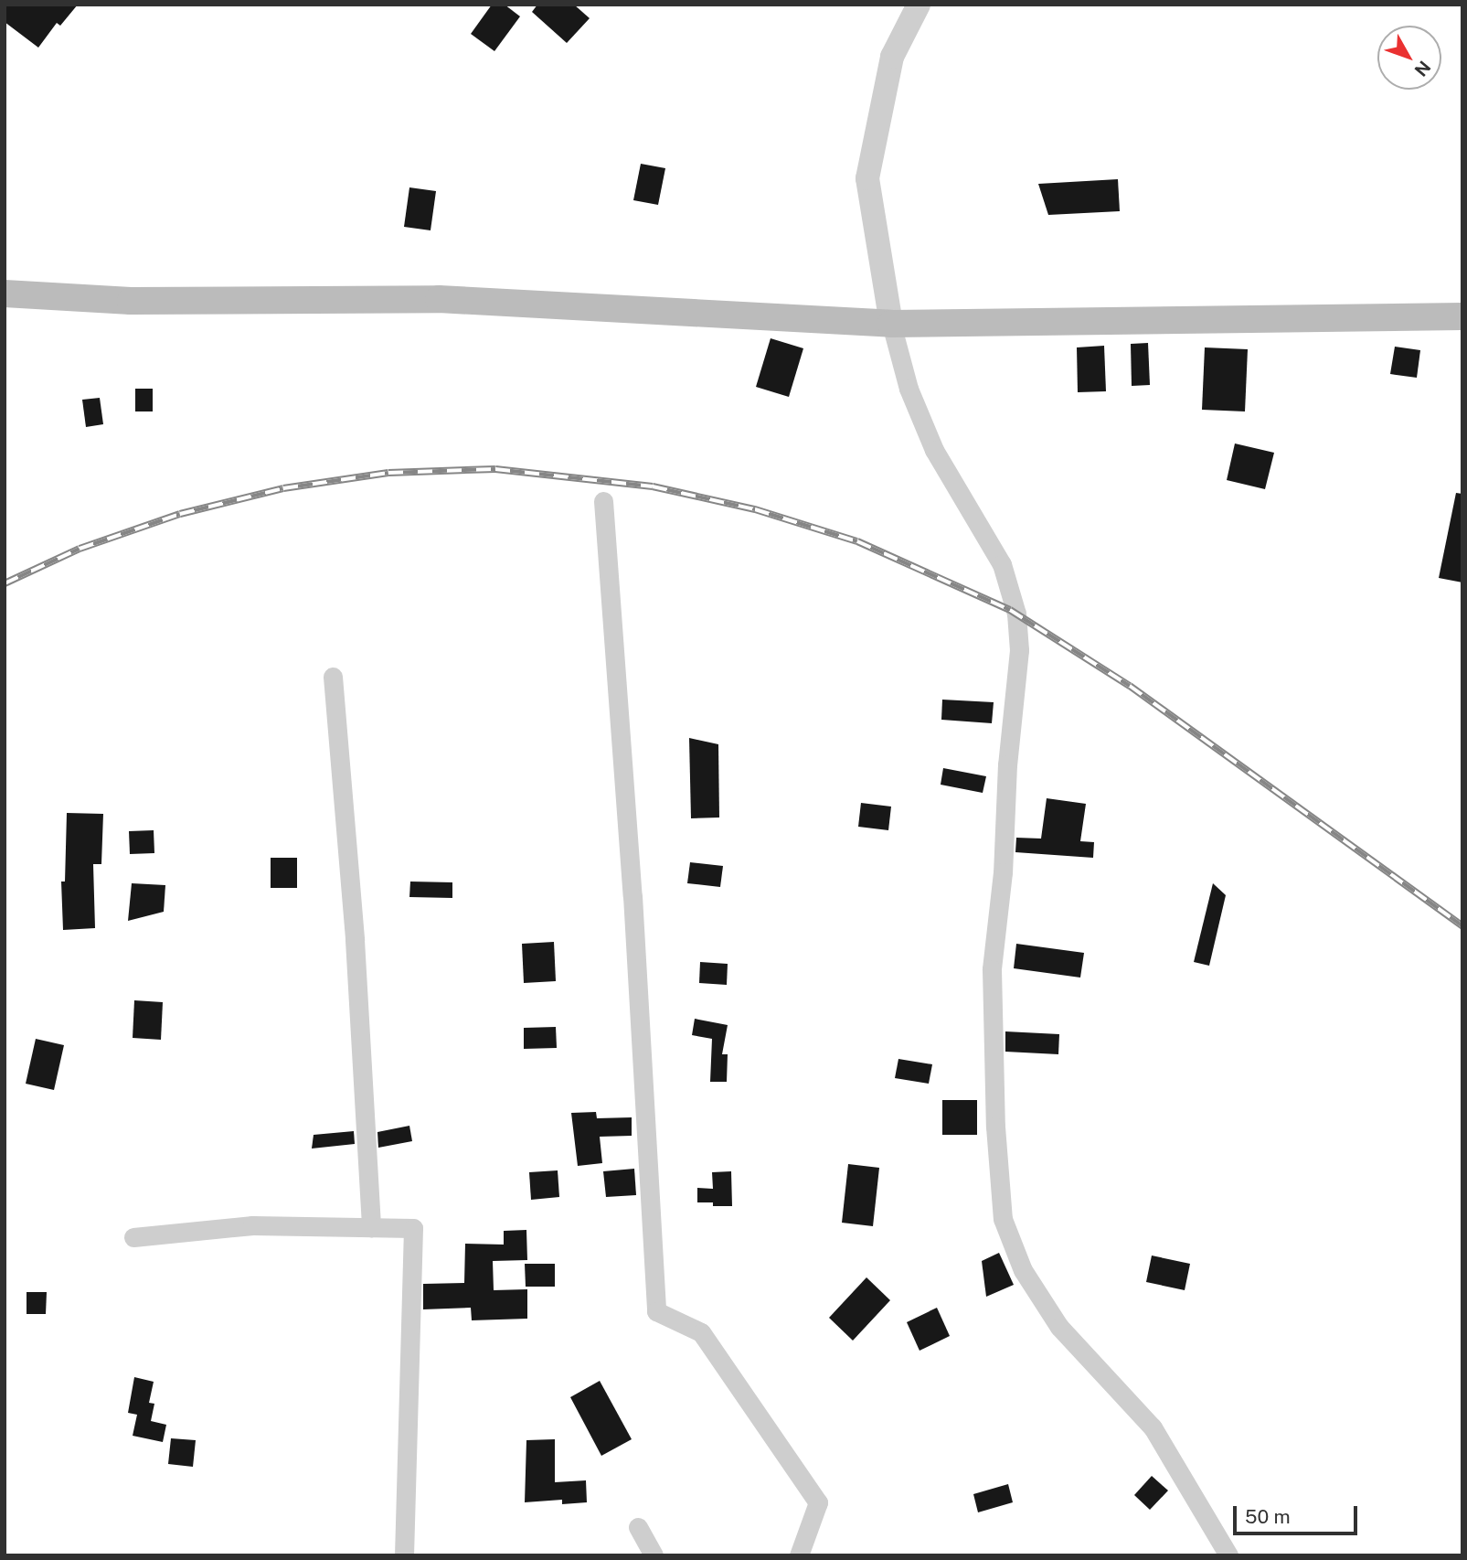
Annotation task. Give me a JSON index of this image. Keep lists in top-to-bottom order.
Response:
{
  "scale_bar": "50 m",
  "north": "bottom right"
}
